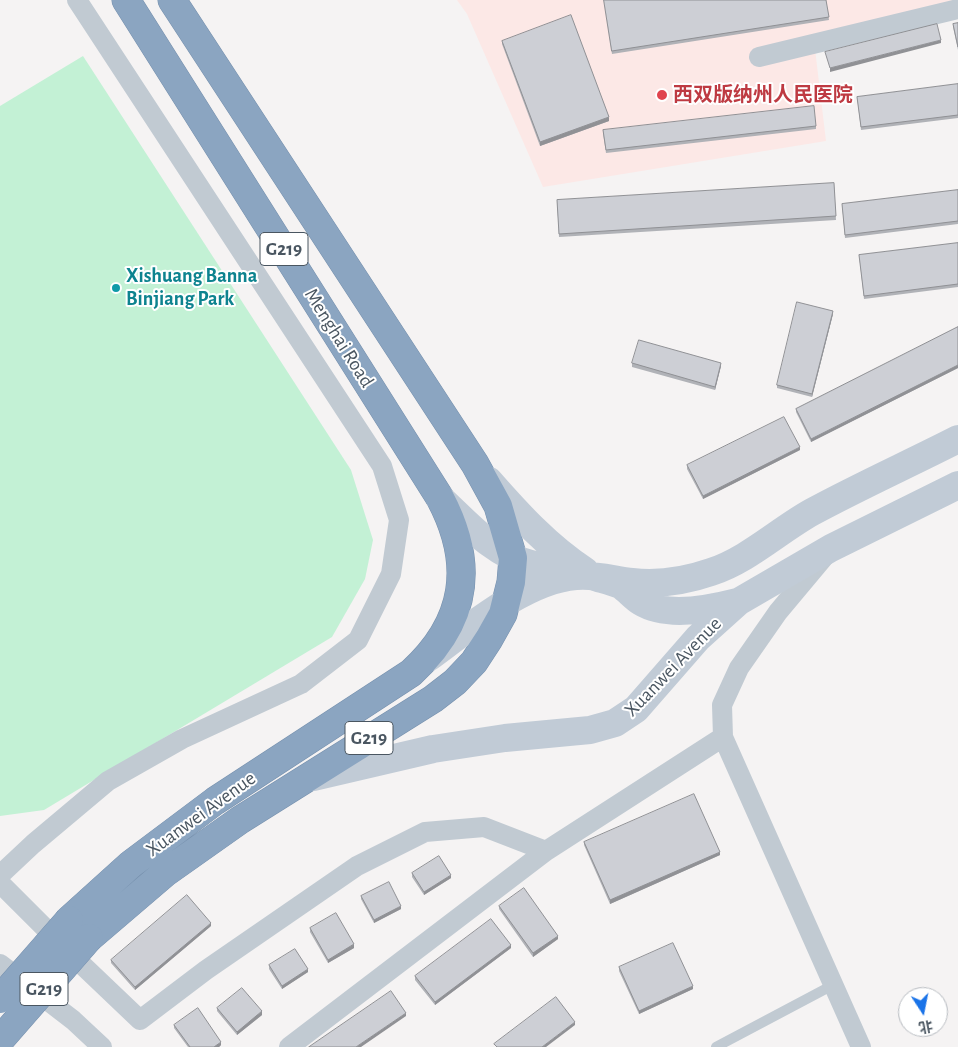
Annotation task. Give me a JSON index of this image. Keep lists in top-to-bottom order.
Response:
{
  "streets": {
    "highway": ["G219", "Menghai Road", "Xuanwei Avenue"]
  },
  "crossings": [
    ["G219", "Xuanwei Avenue"],
    ["Menghai Road", "Xuanwei Avenue"]
  ],
  "places": ["西双版纳州人民医院", "Xishuang Banna Binjiang Park"],
  "north": "bottom"
}
